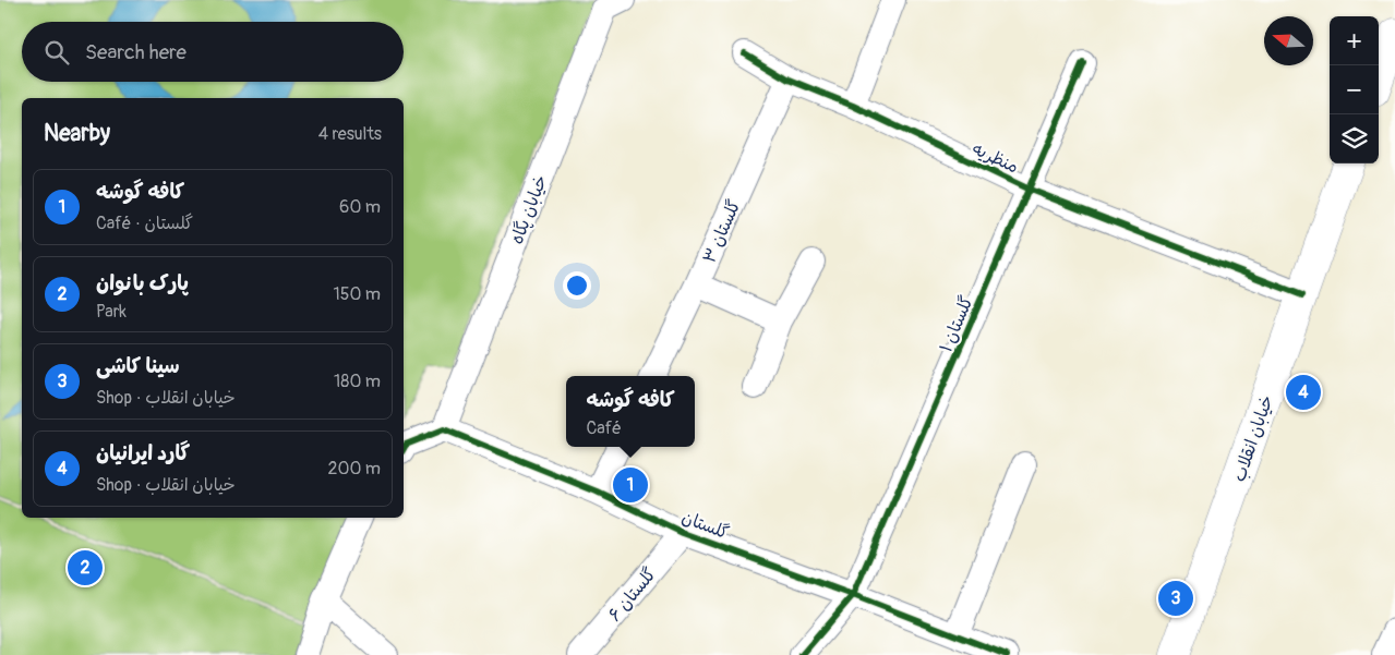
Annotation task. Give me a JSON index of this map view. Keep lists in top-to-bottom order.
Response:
{
  "streets": {
    "main road": ["خیابان انقلاب"],
    "street": [
      "منظریه",
      "خیابان پگاه",
      "گلستان ۳",
      "گلستان ۱",
      "گلستان",
      "گلستان ۶"
    ]
  },
  "crossings": [
    ["منظریه", "گلستان ۳"],
    ["منظریه", "گلستان ۱"],
    ["منظریه", "خیابان انقلاب"],
    ["خیابان پگاه", "گلستان"],
    ["گلستان ۱", "گلستان"],
    ["گلستان", "گلستان ۶"]
  ],
  "north": "left",
  "page": {
    "map_buttons": ["+", "−"],
    "search": "Search here",
    "heading": ["Nearby", "4 results"],
    "list": [
      {
        "mark": "1",
        "name": "کافه گوشه",
        "note": "Café · گلستان",
        "value": "60 m"
      },
      {
        "mark": "2",
        "name": "پارک بانوان",
        "note": "Park",
        "value": "150 m"
      },
      {
        "mark": "3",
        "name": "سینا کاشی",
        "note": "Shop · خیابان انقلاب",
        "value": "180 m"
      },
      {
        "mark": "4",
        "name": "گارد ایرانیان",
        "note": "Shop · خیابان انقلاب",
        "value": "200 m"
      }
    ],
    "pins": [
      "4",
      "1",
      "2",
      "3"
    ],
    "popup": ["کافه گوشه", "Café"]
  }
}
